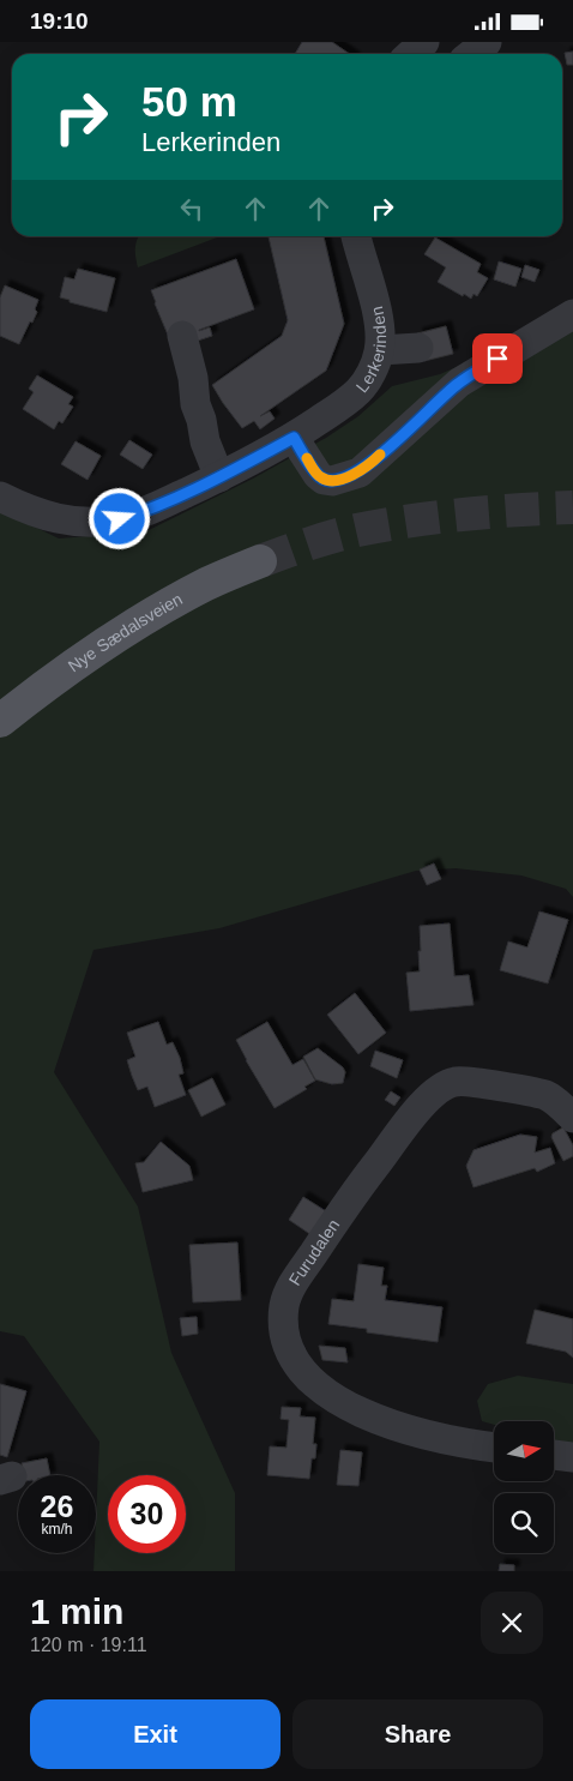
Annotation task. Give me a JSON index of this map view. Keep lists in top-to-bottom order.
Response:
{
  "streets": {
    "main road": ["Nye Sædalsveien"],
    "street": ["Lerkerinden", "Furudalen"]
  },
  "north": "right",
  "page": {
    "status": "19:10",
    "turn": ["50 m", "Lerkerinden"],
    "speed": "26 km/h",
    "limit": "30",
    "heading": ["1 min", "120 m · 19:11"],
    "buttons": ["Exit", "Share"]
  }
}
